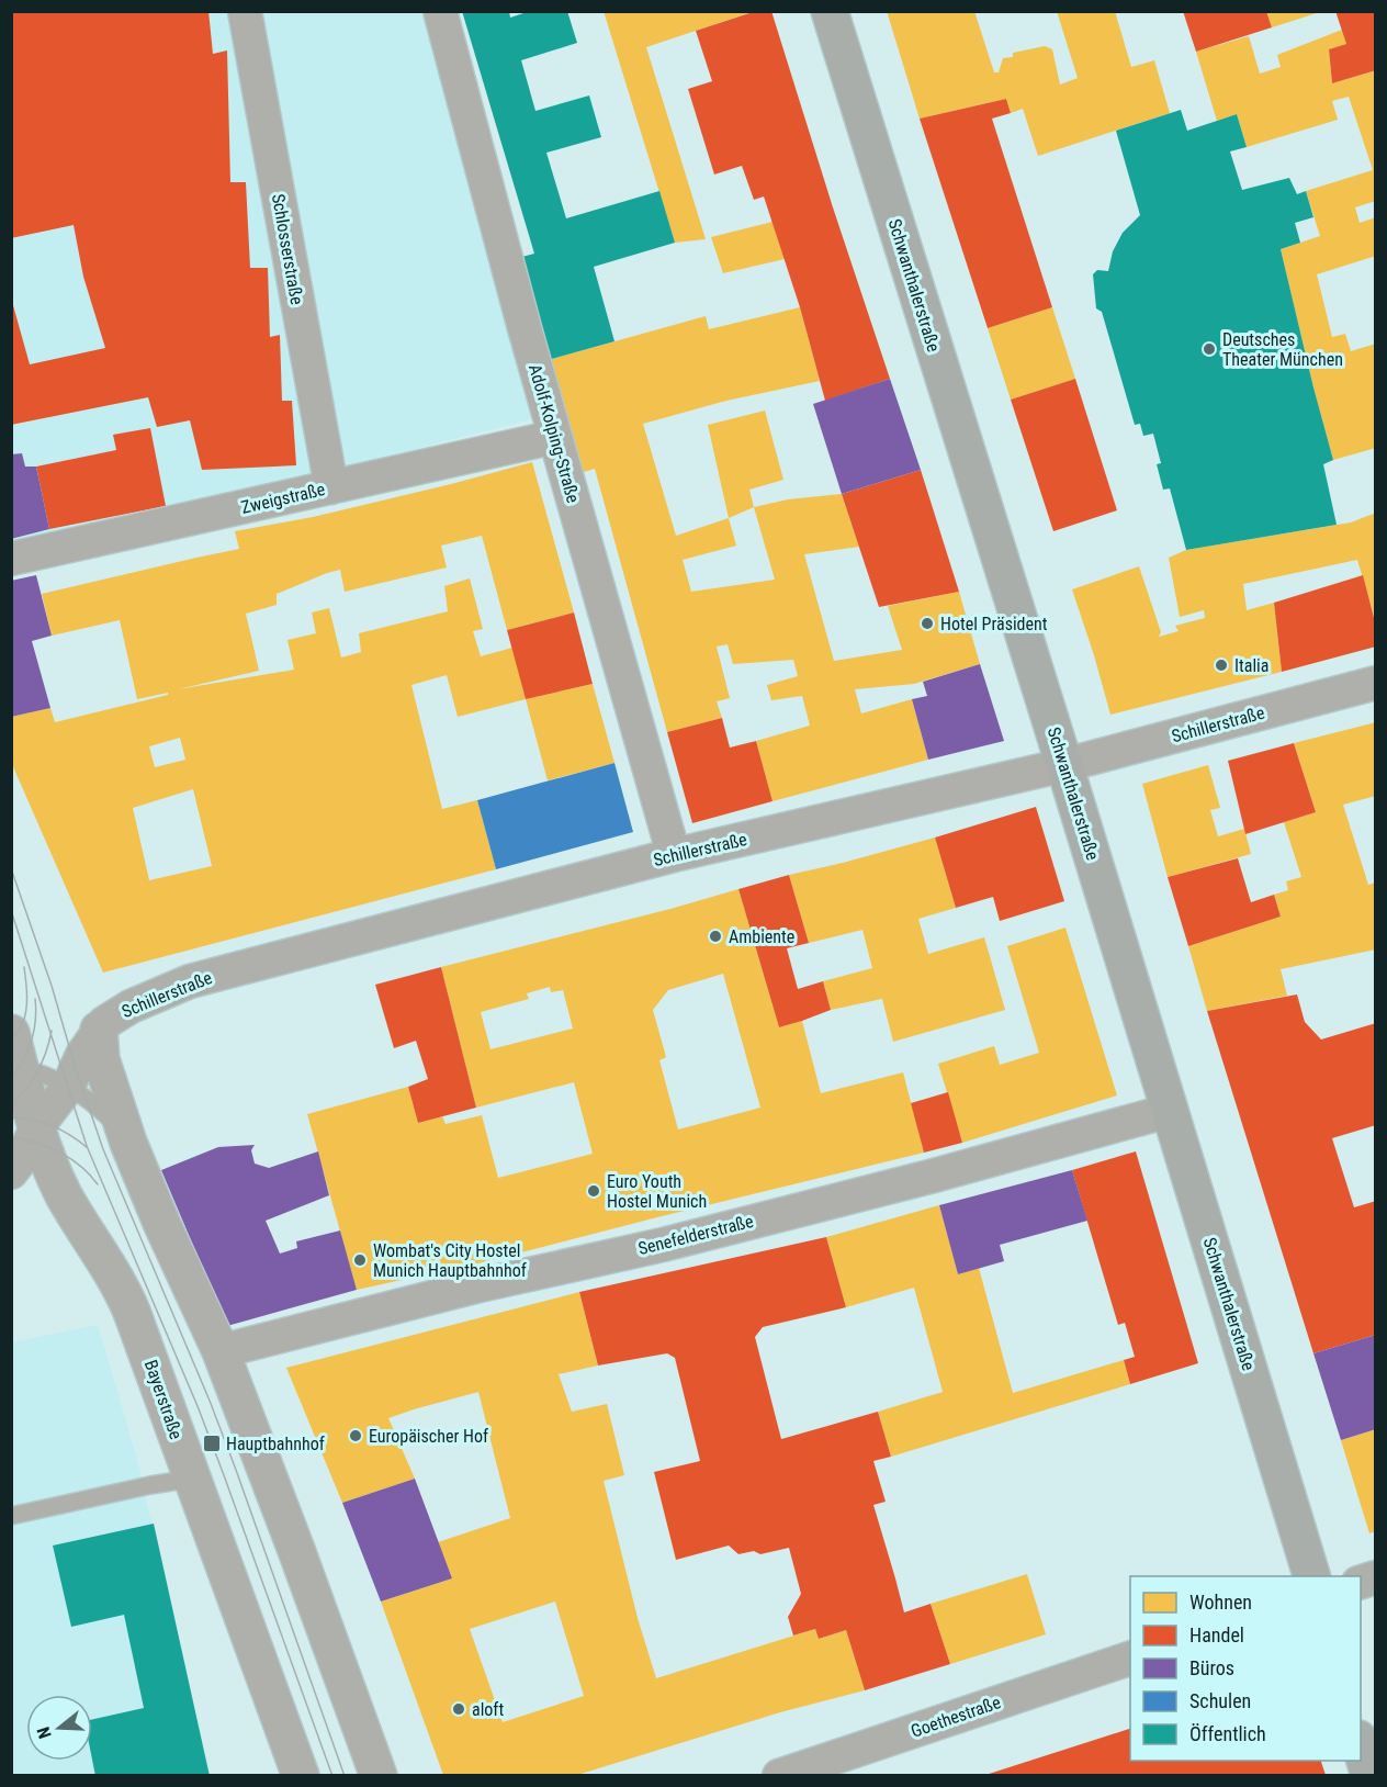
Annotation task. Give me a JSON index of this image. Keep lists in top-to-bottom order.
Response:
{
  "streets": {
    "main road": ["Schwanthalerstraße"],
    "street": [
      "Schlosserstraße",
      "Adolf-Kolping-Straße",
      "Zweigstraße",
      "Schillerstraße",
      "Senefelderstraße",
      "Bayerstraße",
      "Goethestraße"
    ]
  },
  "crossings": [
    ["Schlosserstraße", "Zweigstraße"],
    ["Schwanthalerstraße", "Schillerstraße"],
    ["Schwanthalerstraße", "Senefelderstraße"],
    ["Adolf-Kolping-Straße", "Zweigstraße"],
    ["Adolf-Kolping-Straße", "Schillerstraße"],
    ["Schillerstraße", "Bayerstraße"]
  ],
  "places": {
    "other": [
      "Deutsches Theater München",
      "Hotel Präsident",
      "Italia",
      "Ambiente",
      "Euro Youth Hostel Munich",
      "Wombat's City Hostel Munich Hauptbahnhof",
      "Europäischer Hof",
      "aloft"
    ],
    "transit": ["Hauptbahnhof"]
  },
  "legend": [
    "Wohnen",
    "Handel",
    "Büros",
    "Schulen",
    "Öffentlich"
  ],
  "north": "left"
}
